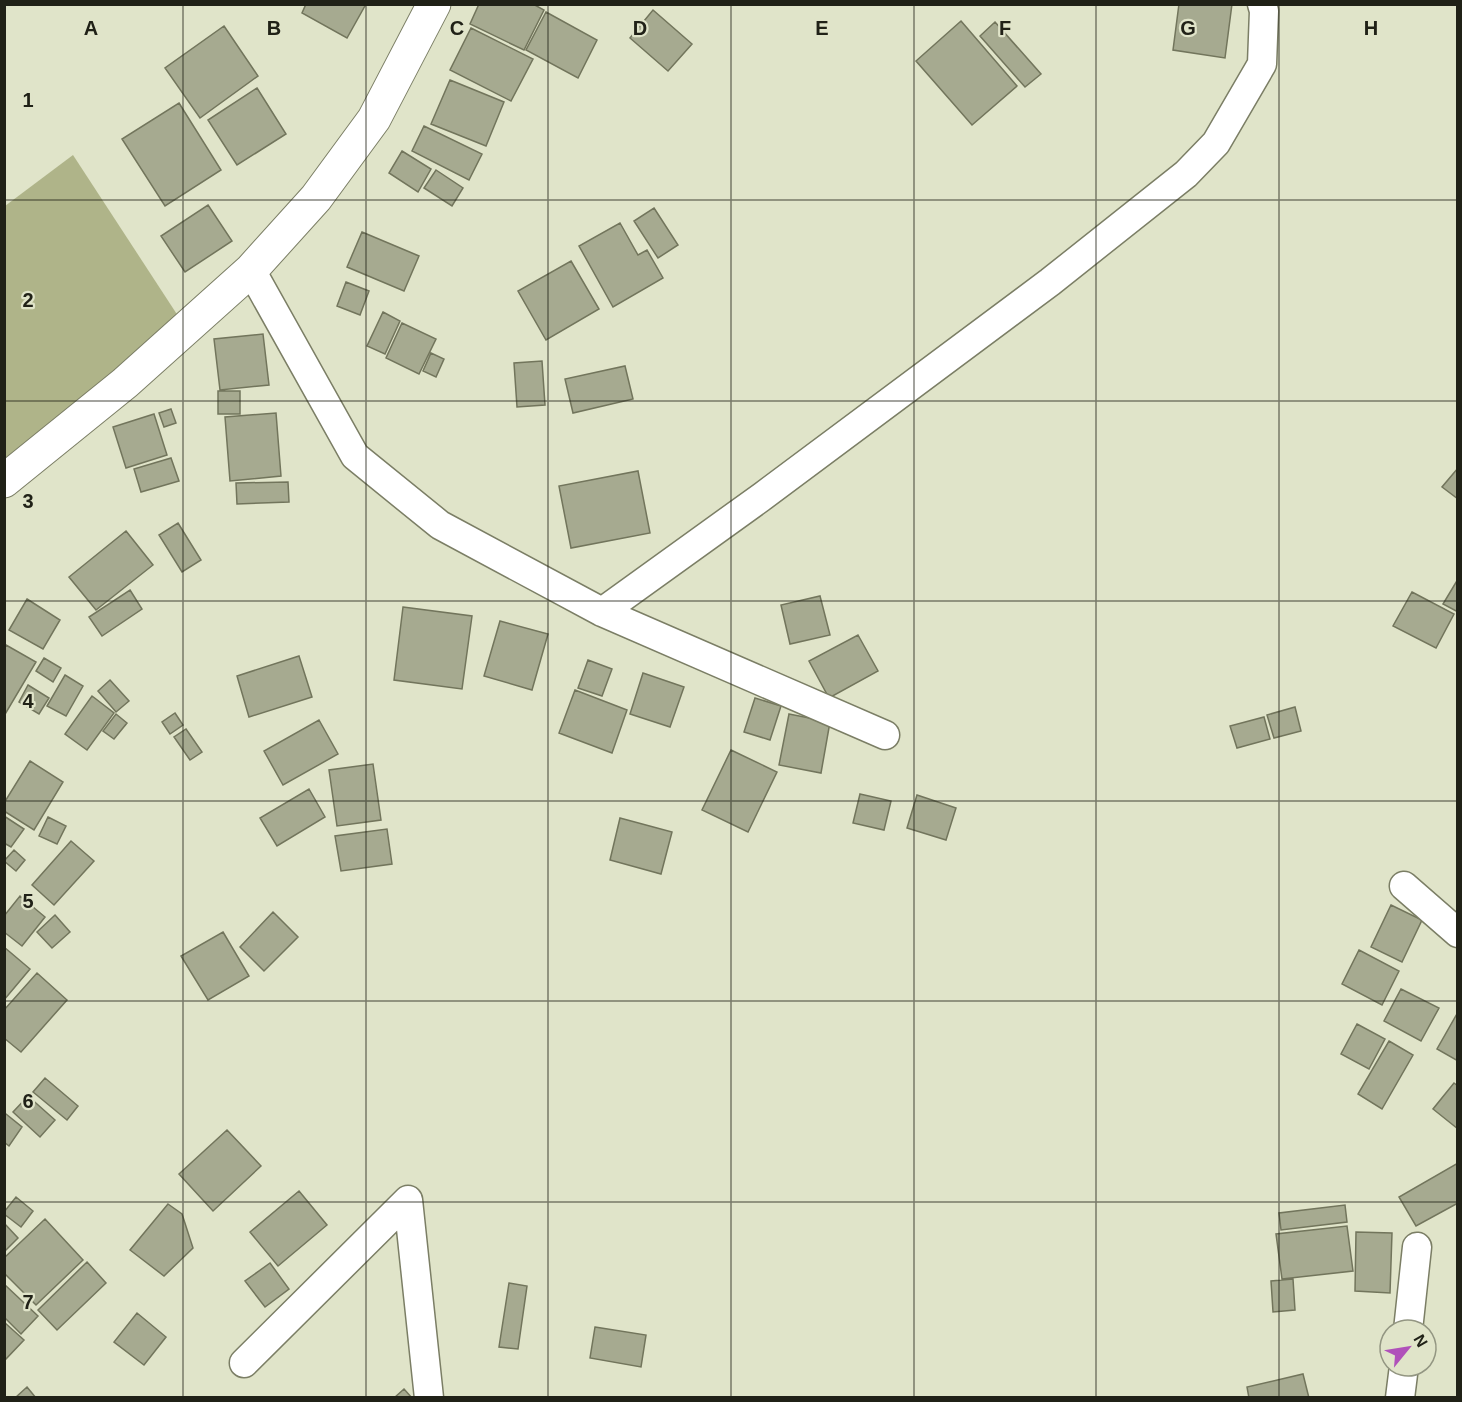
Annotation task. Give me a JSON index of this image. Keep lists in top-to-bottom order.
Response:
{
  "north": "top right",
  "grid": {
    "columns": [
      "A",
      "B",
      "C",
      "D",
      "E",
      "F",
      "G",
      "H"
    ],
    "rows": [
      "1",
      "2",
      "3",
      "4",
      "5",
      "6",
      "7"
    ]
  }
}
